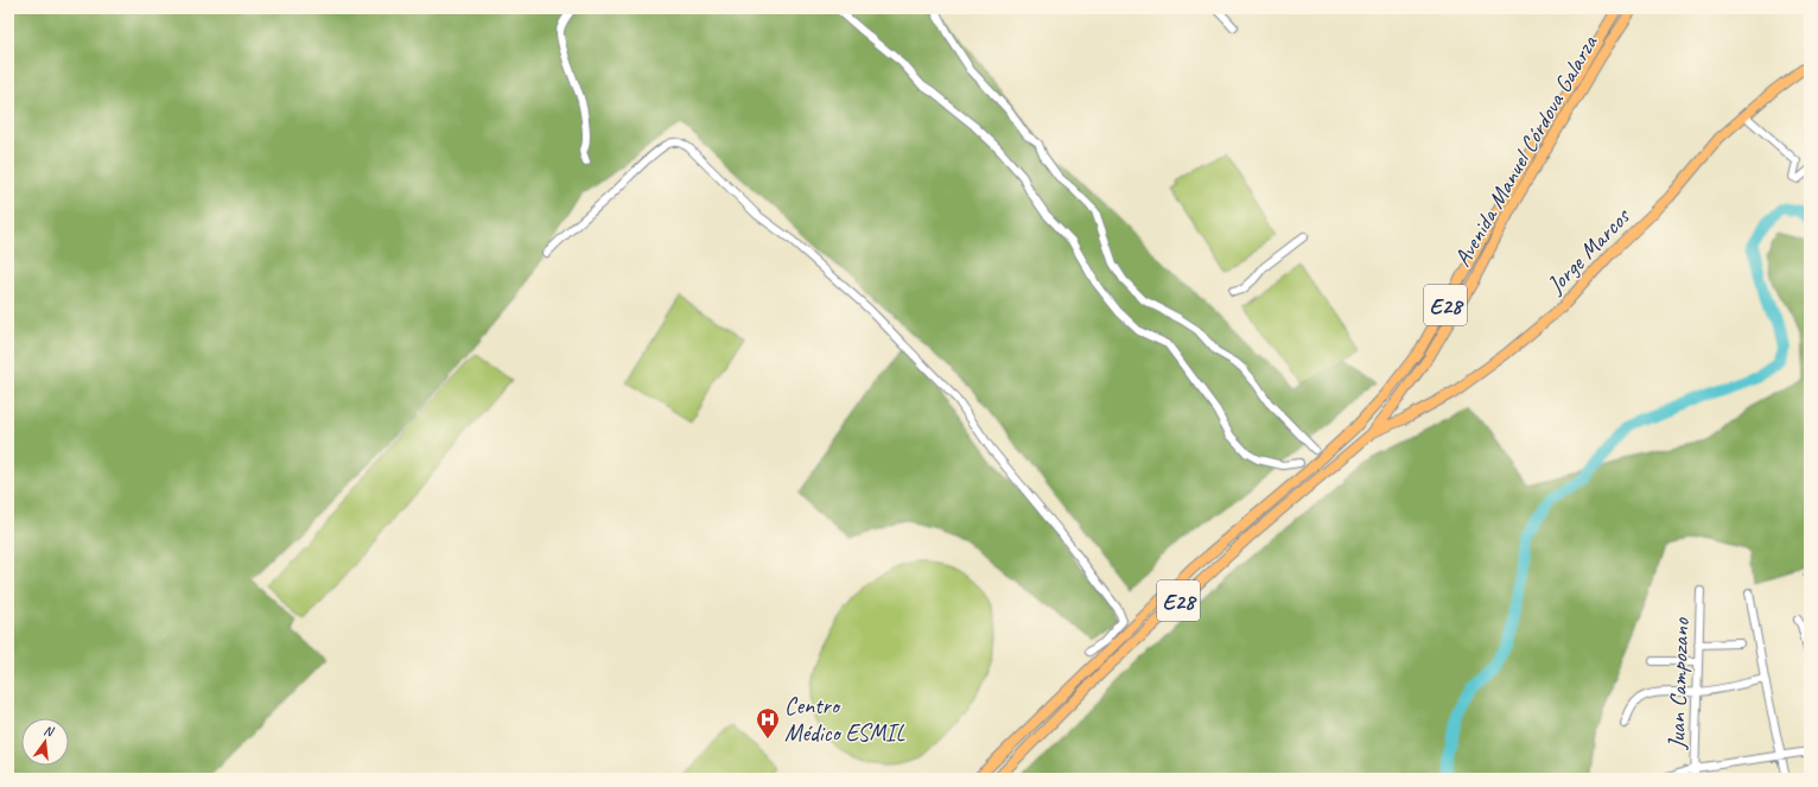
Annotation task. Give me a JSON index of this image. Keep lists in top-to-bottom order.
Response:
{
  "streets": {
    "main road": ["Avenida Manuel Córdova Galarza", "Jorge Marcos", "E28"],
    "street": ["Juan Campozano"]
  },
  "crossings": [
    ["Avenida Manuel Córdova Galarza", "Jorge Marcos"]
  ],
  "places": {
    "hospital": ["Centro Médico ESMIL"]
  },
  "north": "top"
}
